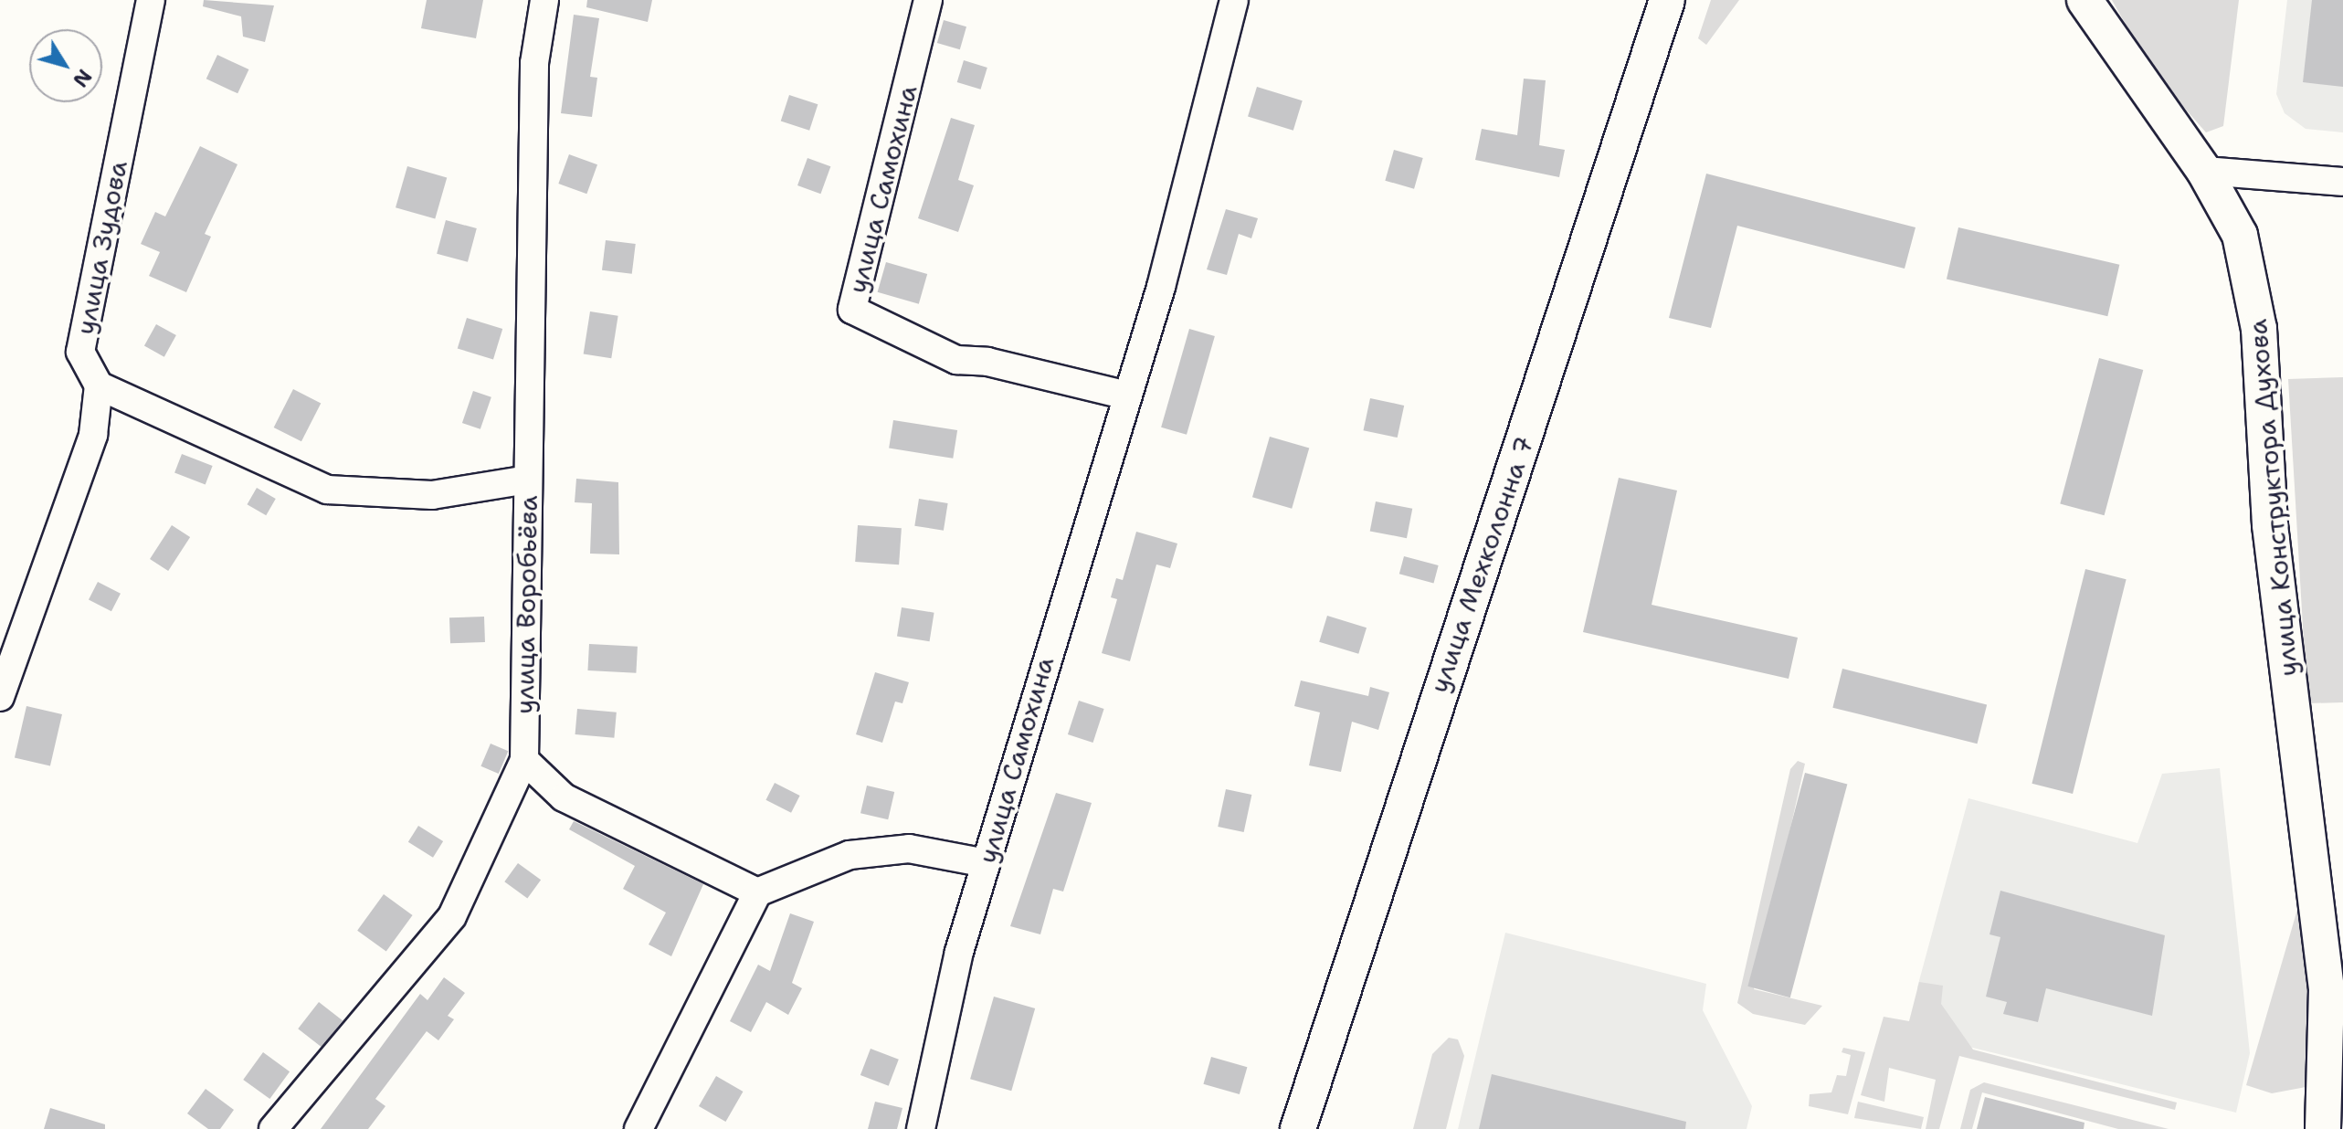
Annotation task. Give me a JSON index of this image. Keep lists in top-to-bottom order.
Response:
{
  "streets": {
    "street": [
      "улица Самохина",
      "улица Зудова",
      "улица Конструктора Духова",
      "улица Мехколонна 7",
      "улица Воробьёва"
    ]
  },
  "north": "bottom right"
}
